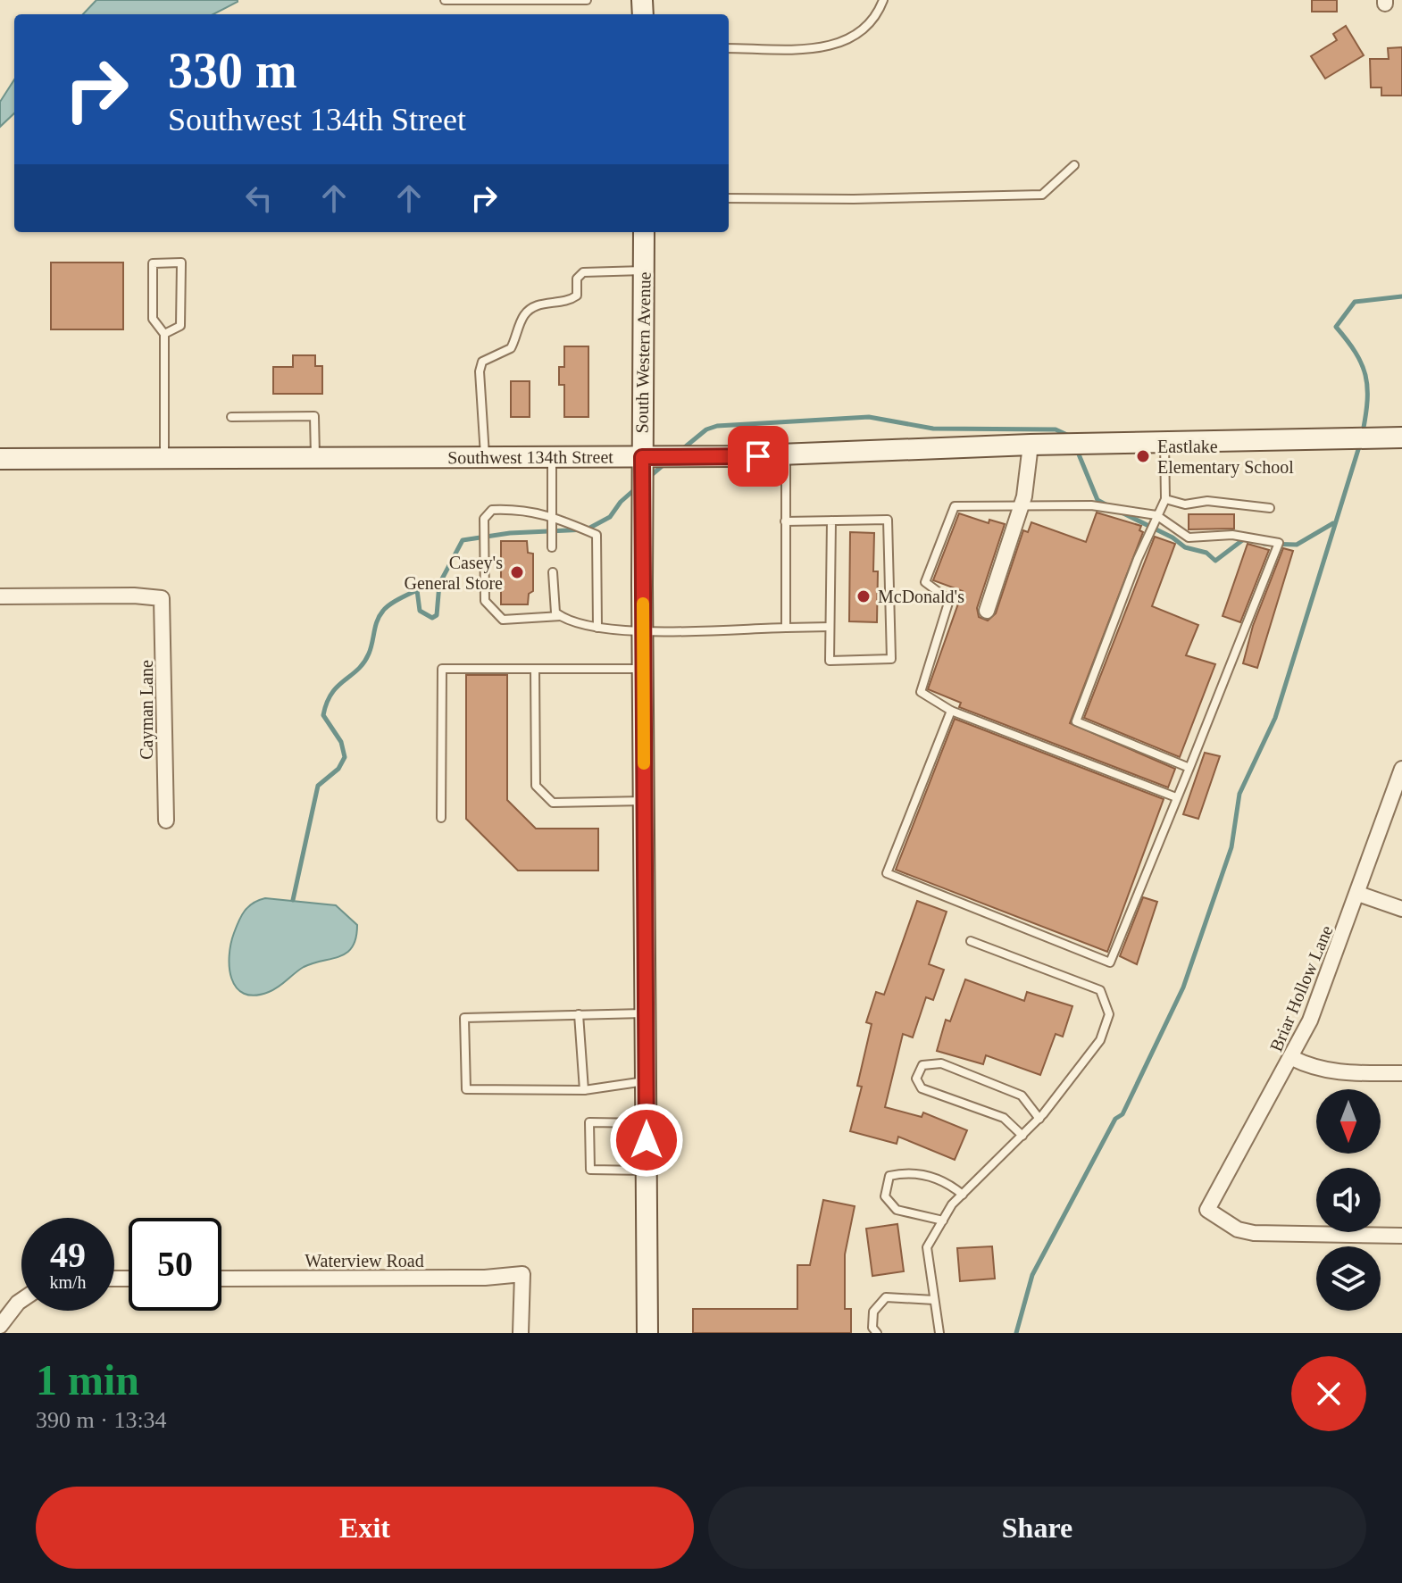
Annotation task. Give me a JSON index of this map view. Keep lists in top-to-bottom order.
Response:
{
  "streets": {
    "main road": ["South Western Avenue", "Southwest 134th Street"],
    "street": ["Cayman Lane", "Briar Hollow Lane", "Waterview Road"]
  },
  "crossings": [
    ["South Western Avenue", "Southwest 134th Street"]
  ],
  "places": ["Eastlake Elementary School", "Casey's General Store", "McDonald's"],
  "north": "bottom",
  "page": {
    "turn": ["330 m", "Southwest 134th Street"],
    "speed": "49 km/h",
    "limit": "50",
    "heading": ["1 min", "390 m · 13:34"],
    "buttons": ["Exit", "Share"]
  }
}
